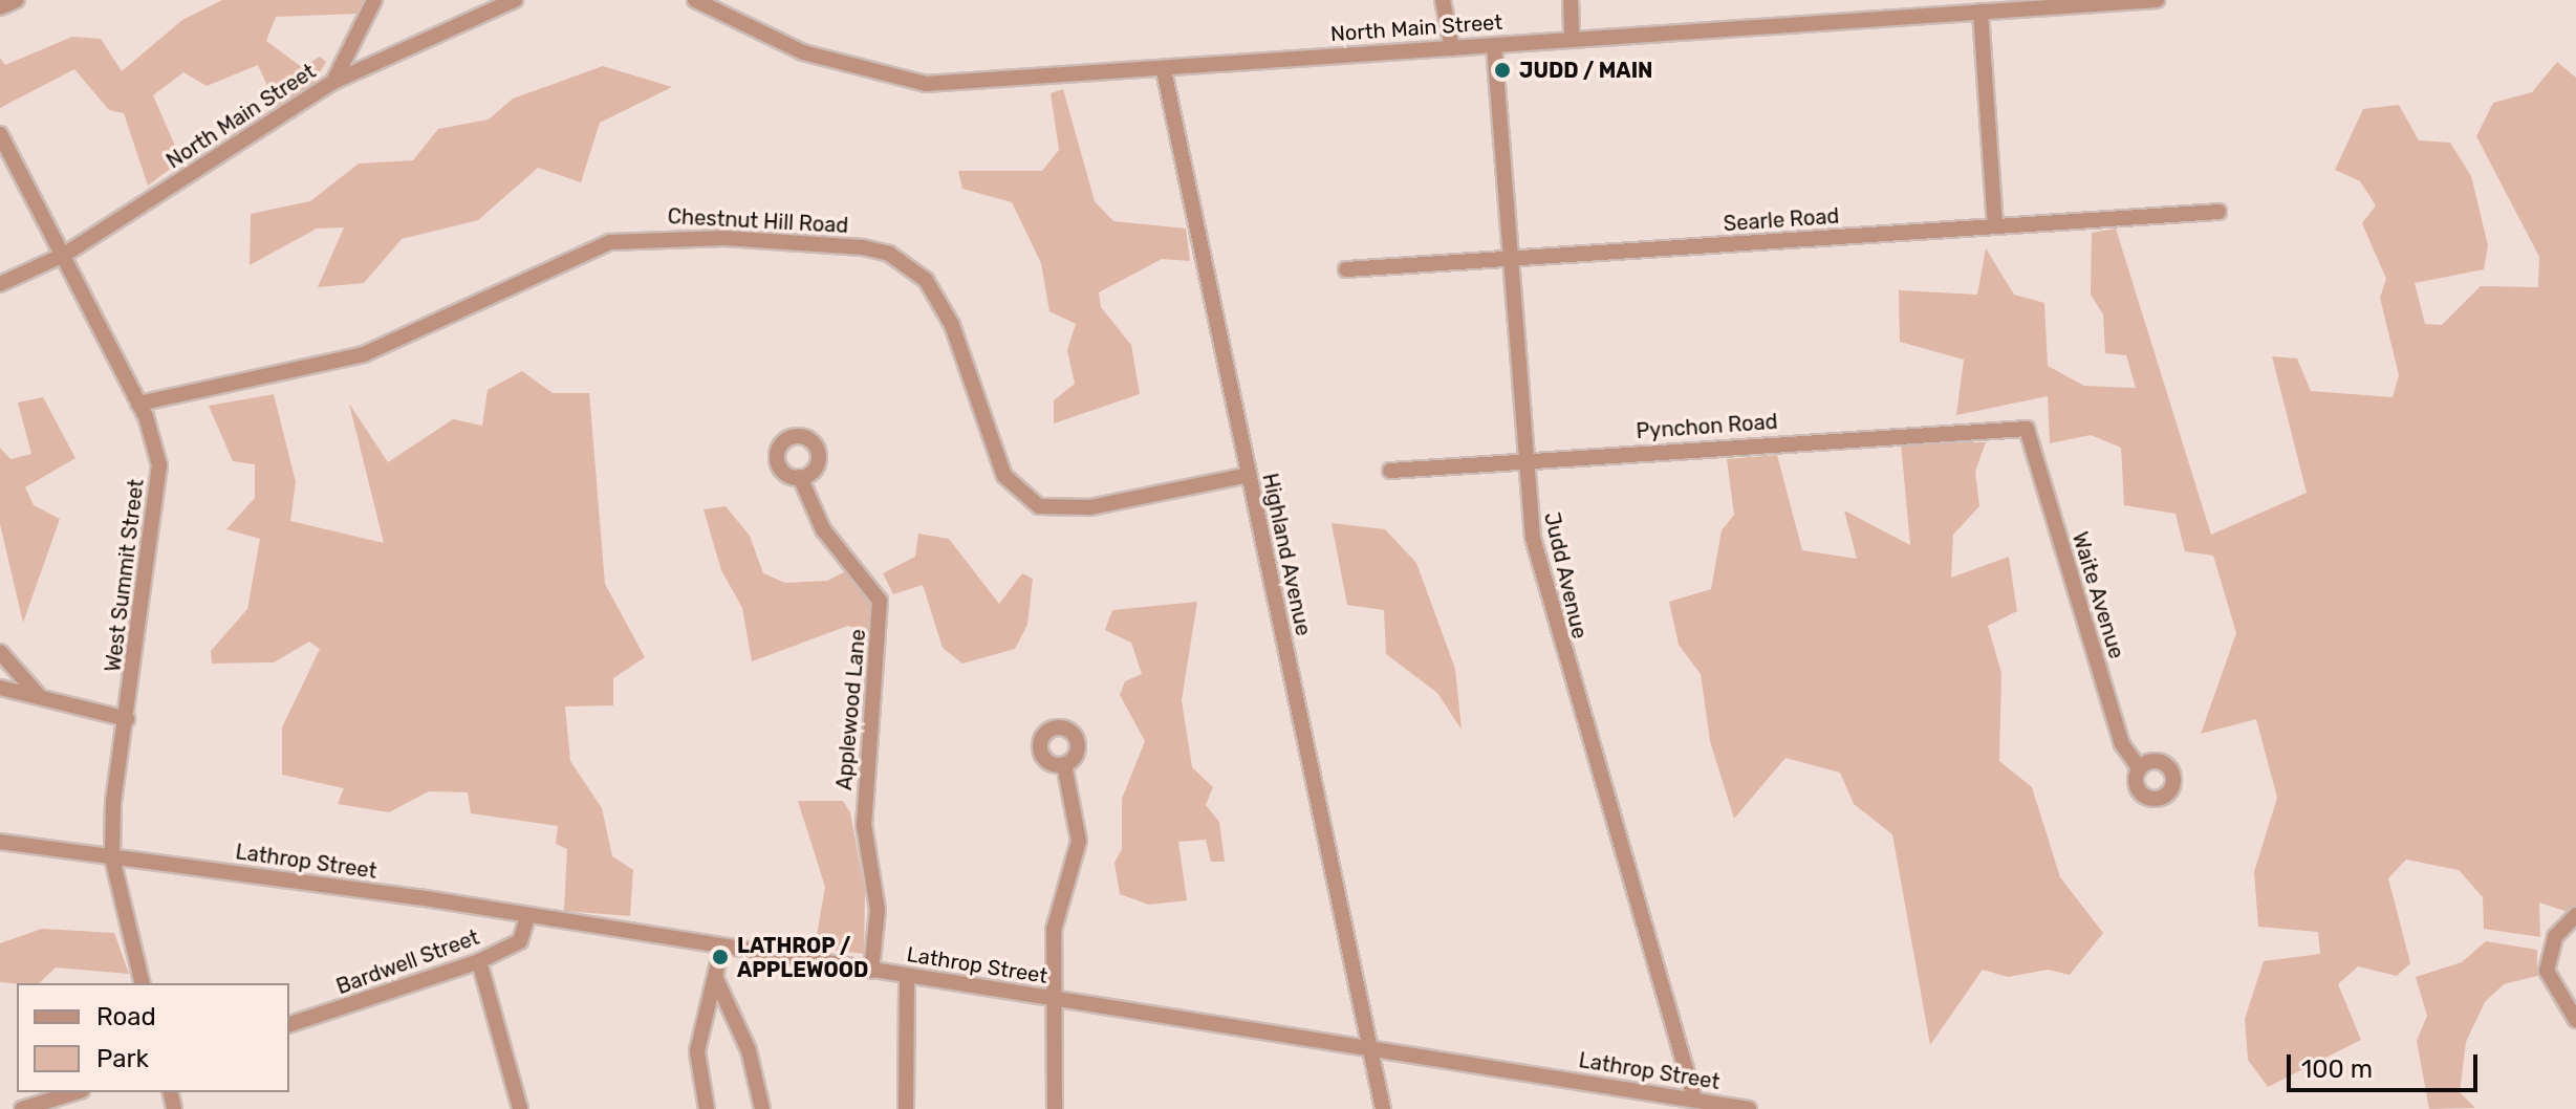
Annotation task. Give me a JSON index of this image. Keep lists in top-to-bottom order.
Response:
{
  "streets": {
    "street": [
      "North Main Street",
      "Searle Road",
      "Chestnut Hill Road",
      "Pynchon Road",
      "Highland Avenue",
      "West Summit Street",
      "Judd Avenue",
      "Waite Avenue",
      "Applewood Lane",
      "Lathrop Street",
      "Bardwell Street"
    ]
  },
  "crossings": [
    ["North Main Street", "Highland Avenue"],
    ["North Main Street", "West Summit Street"],
    ["North Main Street", "Judd Avenue"],
    ["Searle Road", "Judd Avenue"],
    ["Chestnut Hill Road", "Highland Avenue"],
    ["Chestnut Hill Road", "West Summit Street"],
    ["Pynchon Road", "Judd Avenue"],
    ["Pynchon Road", "Waite Avenue"],
    ["Highland Avenue", "Lathrop Street"],
    ["West Summit Street", "Lathrop Street"],
    ["Judd Avenue", "Lathrop Street"],
    ["Applewood Lane", "Lathrop Street"],
    ["Lathrop Street", "Bardwell Street"]
  ],
  "places": ["JUDD / MAIN", "LATHROP / APPLEWOOD"],
  "legend": ["Road", "Park"],
  "scale_bar": "100 m"
}
